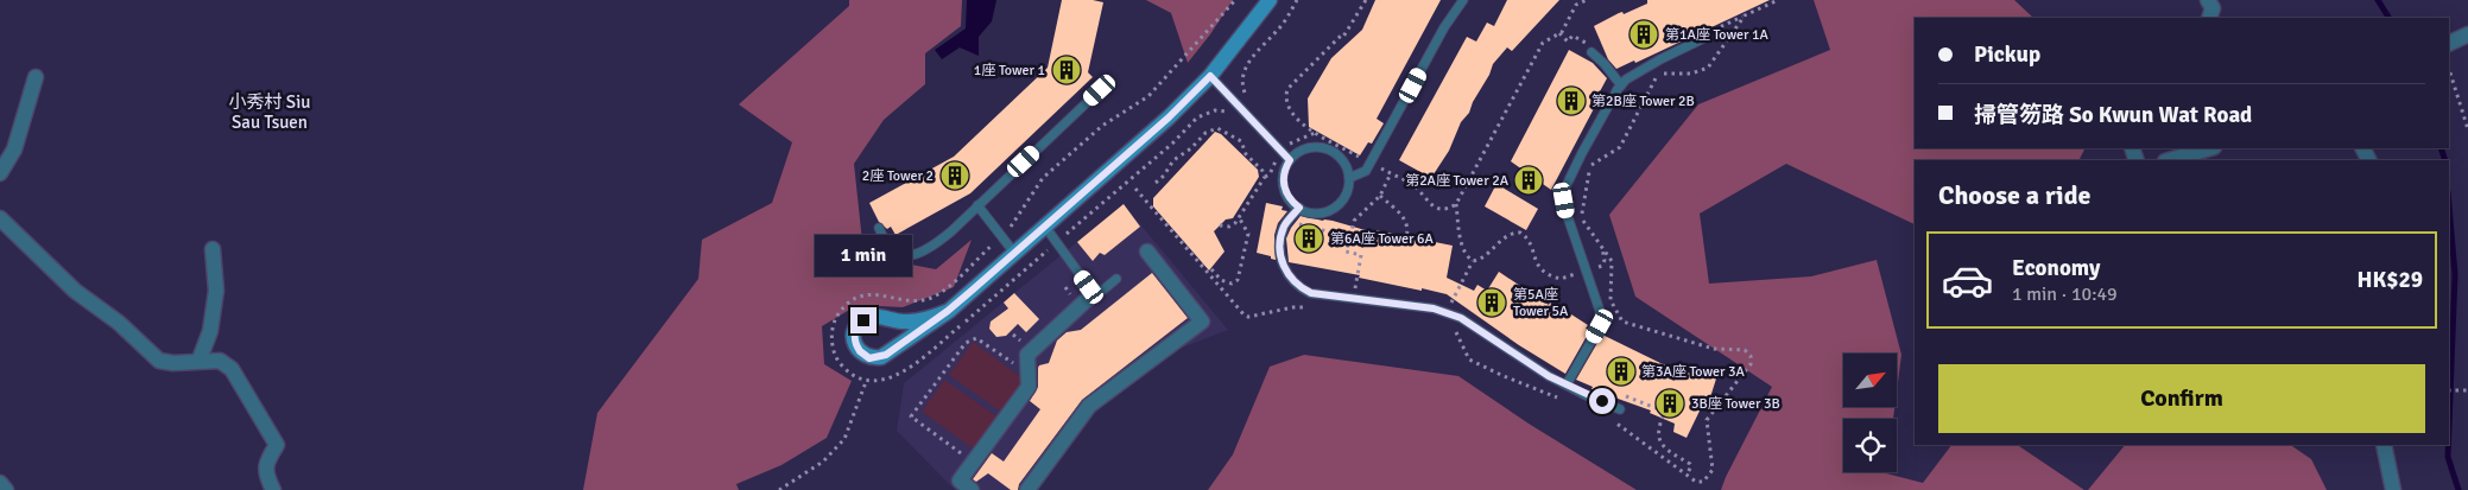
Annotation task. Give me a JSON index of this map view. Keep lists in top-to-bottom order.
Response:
{
  "districts": ["小秀村 Siu Sau Tsuen"],
  "places": {
    "building": [
      "第1A座 Tower 1A",
      "1座 Tower 1",
      "第2B座 Tower 2B",
      "2座 Tower 2",
      "第2A座 Tower 2A",
      "第6A座 Tower 6A",
      "第5A座 Tower 5A",
      "第3A座 Tower 3A",
      "3B座 Tower 3B"
    ]
  },
  "north": "top right",
  "page": {
    "banner": ["Pickup", "掃管笏路 So Kwun Wat Road"],
    "heading": "Choose a ride",
    "list": [
      {
        "name": "Economy",
        "note": "1 min · 10:49",
        "value": "HK$29"
      }
    ],
    "bubble": "1 min",
    "buttons": "Confirm"
  }
}
